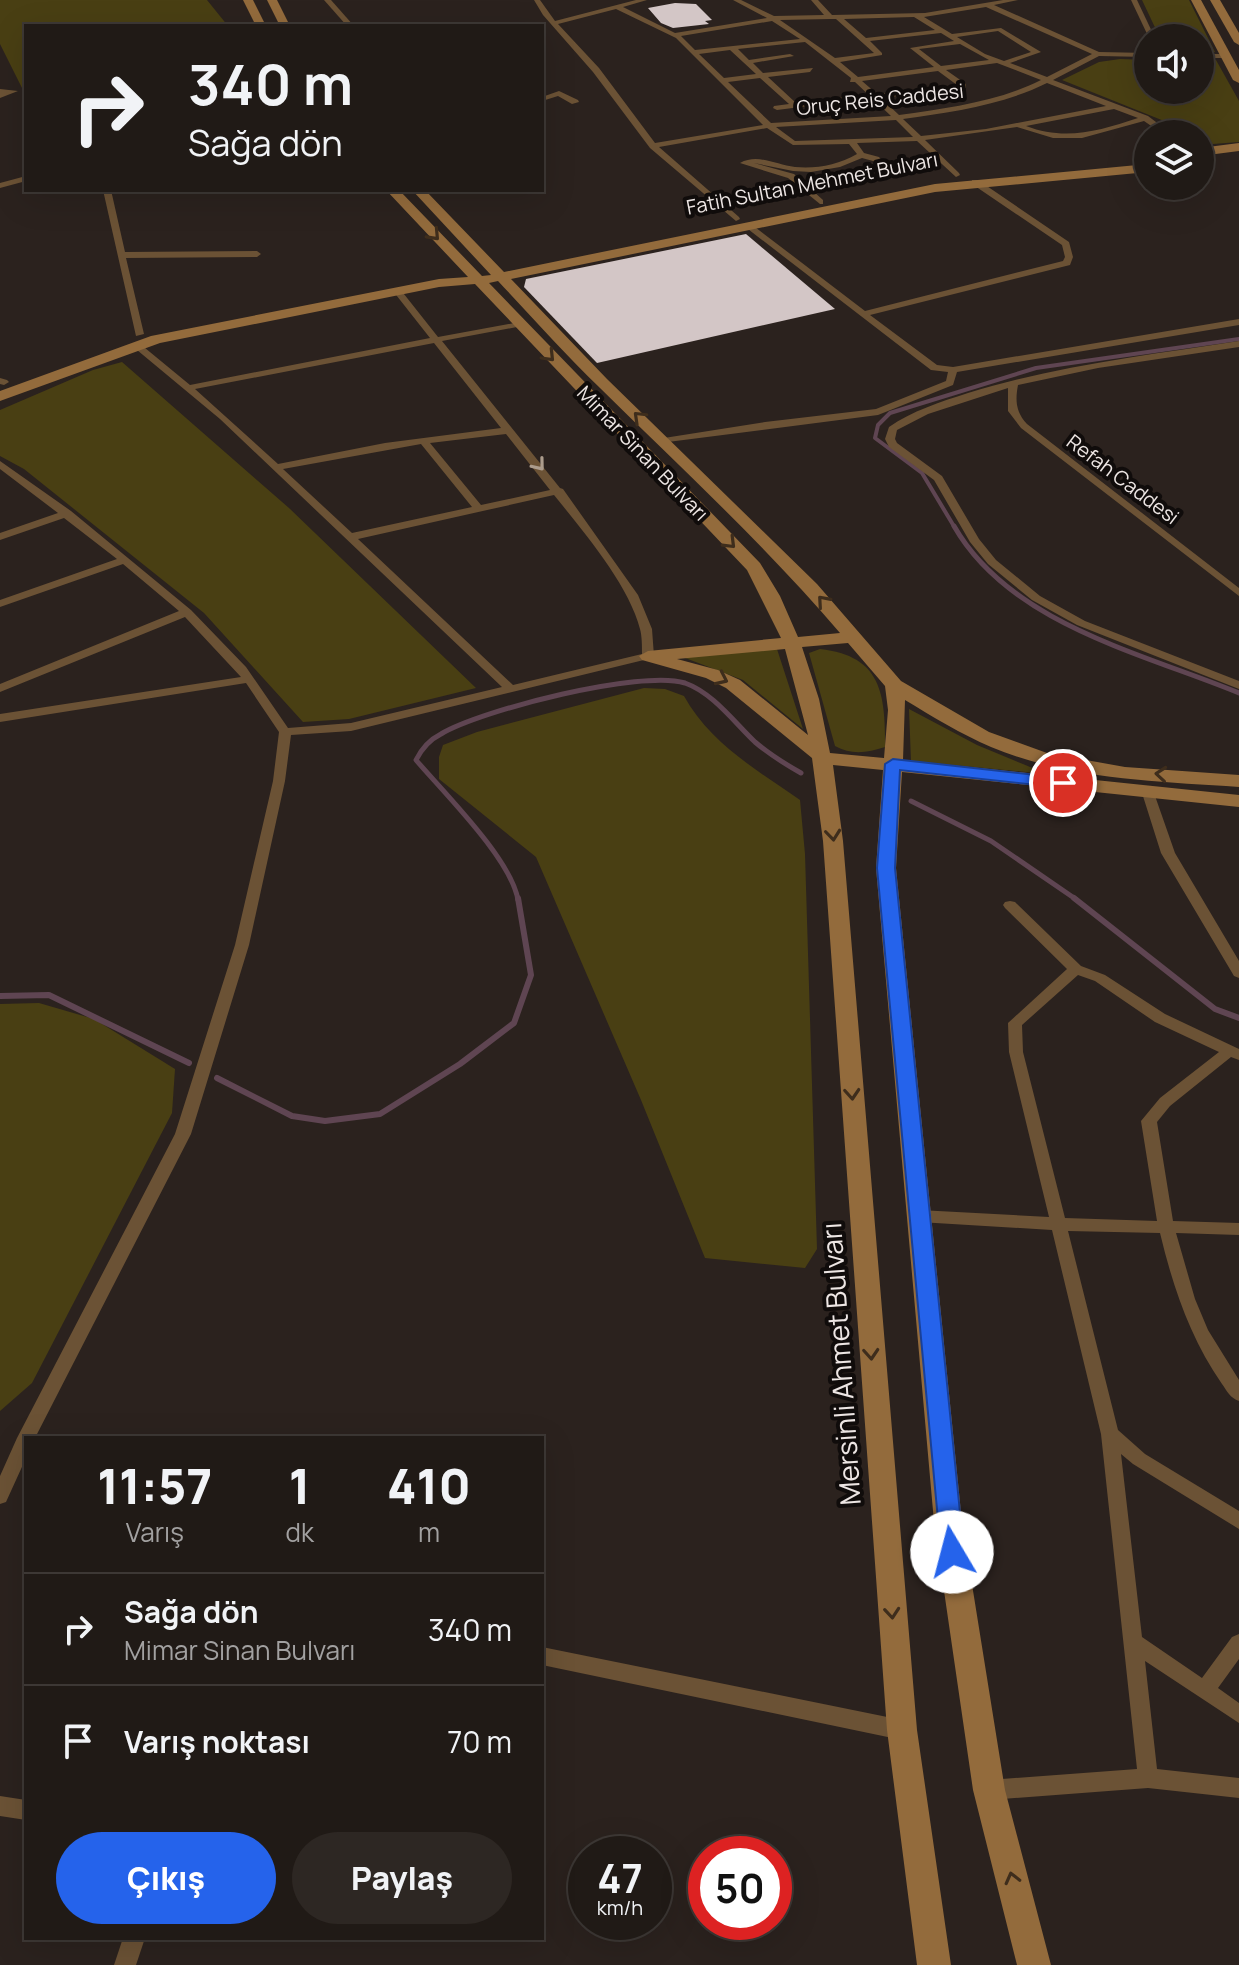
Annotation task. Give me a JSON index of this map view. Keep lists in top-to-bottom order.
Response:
{
  "streets": {
    "main road": ["Fatih Sultan Mehmet Bulvarı", "Mimar Sinan Bulvarı", "Mersinli Ahmet Bulvarı"],
    "street": ["Oruç Reis Caddesi", "Refah Caddesi"]
  },
  "crossings": [
    ["Fatih Sultan Mehmet Bulvarı", "Mimar Sinan Bulvarı"],
    ["Mimar Sinan Bulvarı", "Mersinli Ahmet Bulvarı"]
  ],
  "page": {
    "turn": ["340 m", "Sağa dön"],
    "eta": [
      "11:57",
      "Varış",
      "1",
      "dk",
      "410",
      "m"
    ],
    "list": [
      {
        "name": "Sağa dön",
        "note": "Mimar Sinan Bulvarı",
        "value": "340 m"
      },
      {
        "name": "Varış noktası",
        "value": "70 m"
      }
    ],
    "buttons": ["Çıkış", "Paylaş"],
    "speed": "47 km/h",
    "limit": "50"
  }
}
